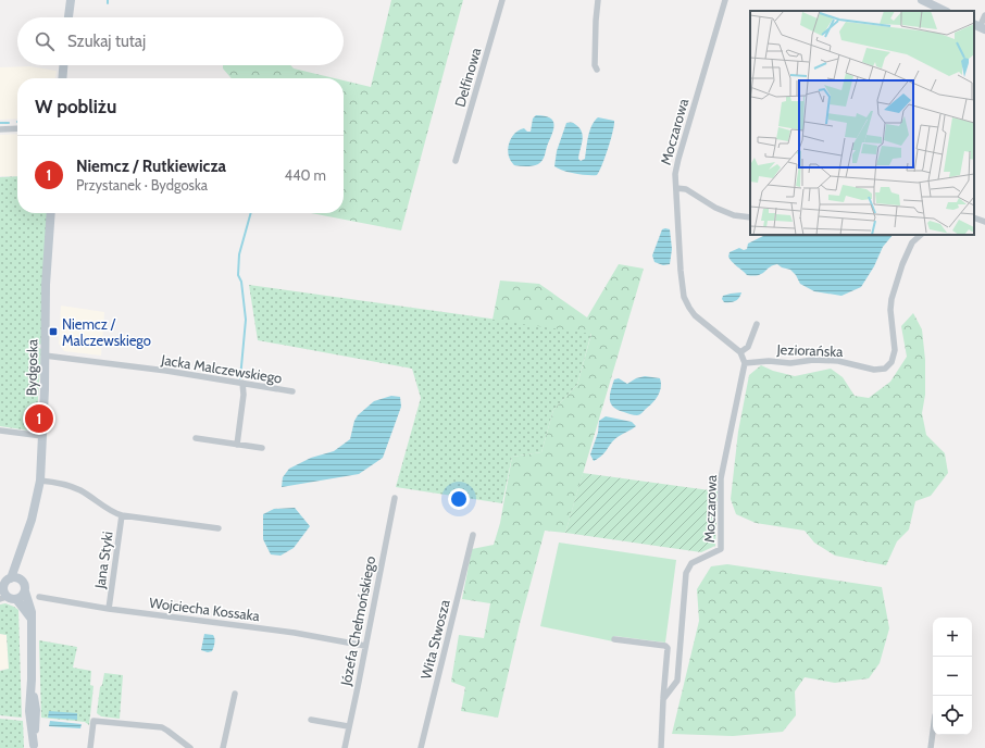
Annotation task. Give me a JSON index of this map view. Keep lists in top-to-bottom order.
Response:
{
  "streets": {
    "street": [
      "Delfinowa",
      "Moczarowa",
      "Jeziorańska",
      "Bydgoska",
      "Jacka Malczewskiego",
      "Jana Styki",
      "Wojciecha Kossaka",
      "Józefa Chełmońskiego",
      "Wita Stwosza"
    ]
  },
  "crossings": [
    ["Moczarowa", "Jeziorańska"],
    ["Bydgoska", "Jacka Malczewskiego"],
    ["Jana Styki", "Wojciecha Kossaka"],
    ["Wojciecha Kossaka", "Józefa Chełmońskiego"]
  ],
  "places": {
    "transit": ["Niemcz / Malczewskiego"]
  },
  "page": {
    "search": "Szukaj tutaj",
    "heading": "W pobliżu",
    "list": [
      {
        "mark": "1",
        "name": "Niemcz / Rutkiewicza",
        "note": "Przystanek · Bydgoska",
        "value": "440 m"
      }
    ],
    "pins": "1",
    "map_buttons": ["+", "−"]
  }
}
